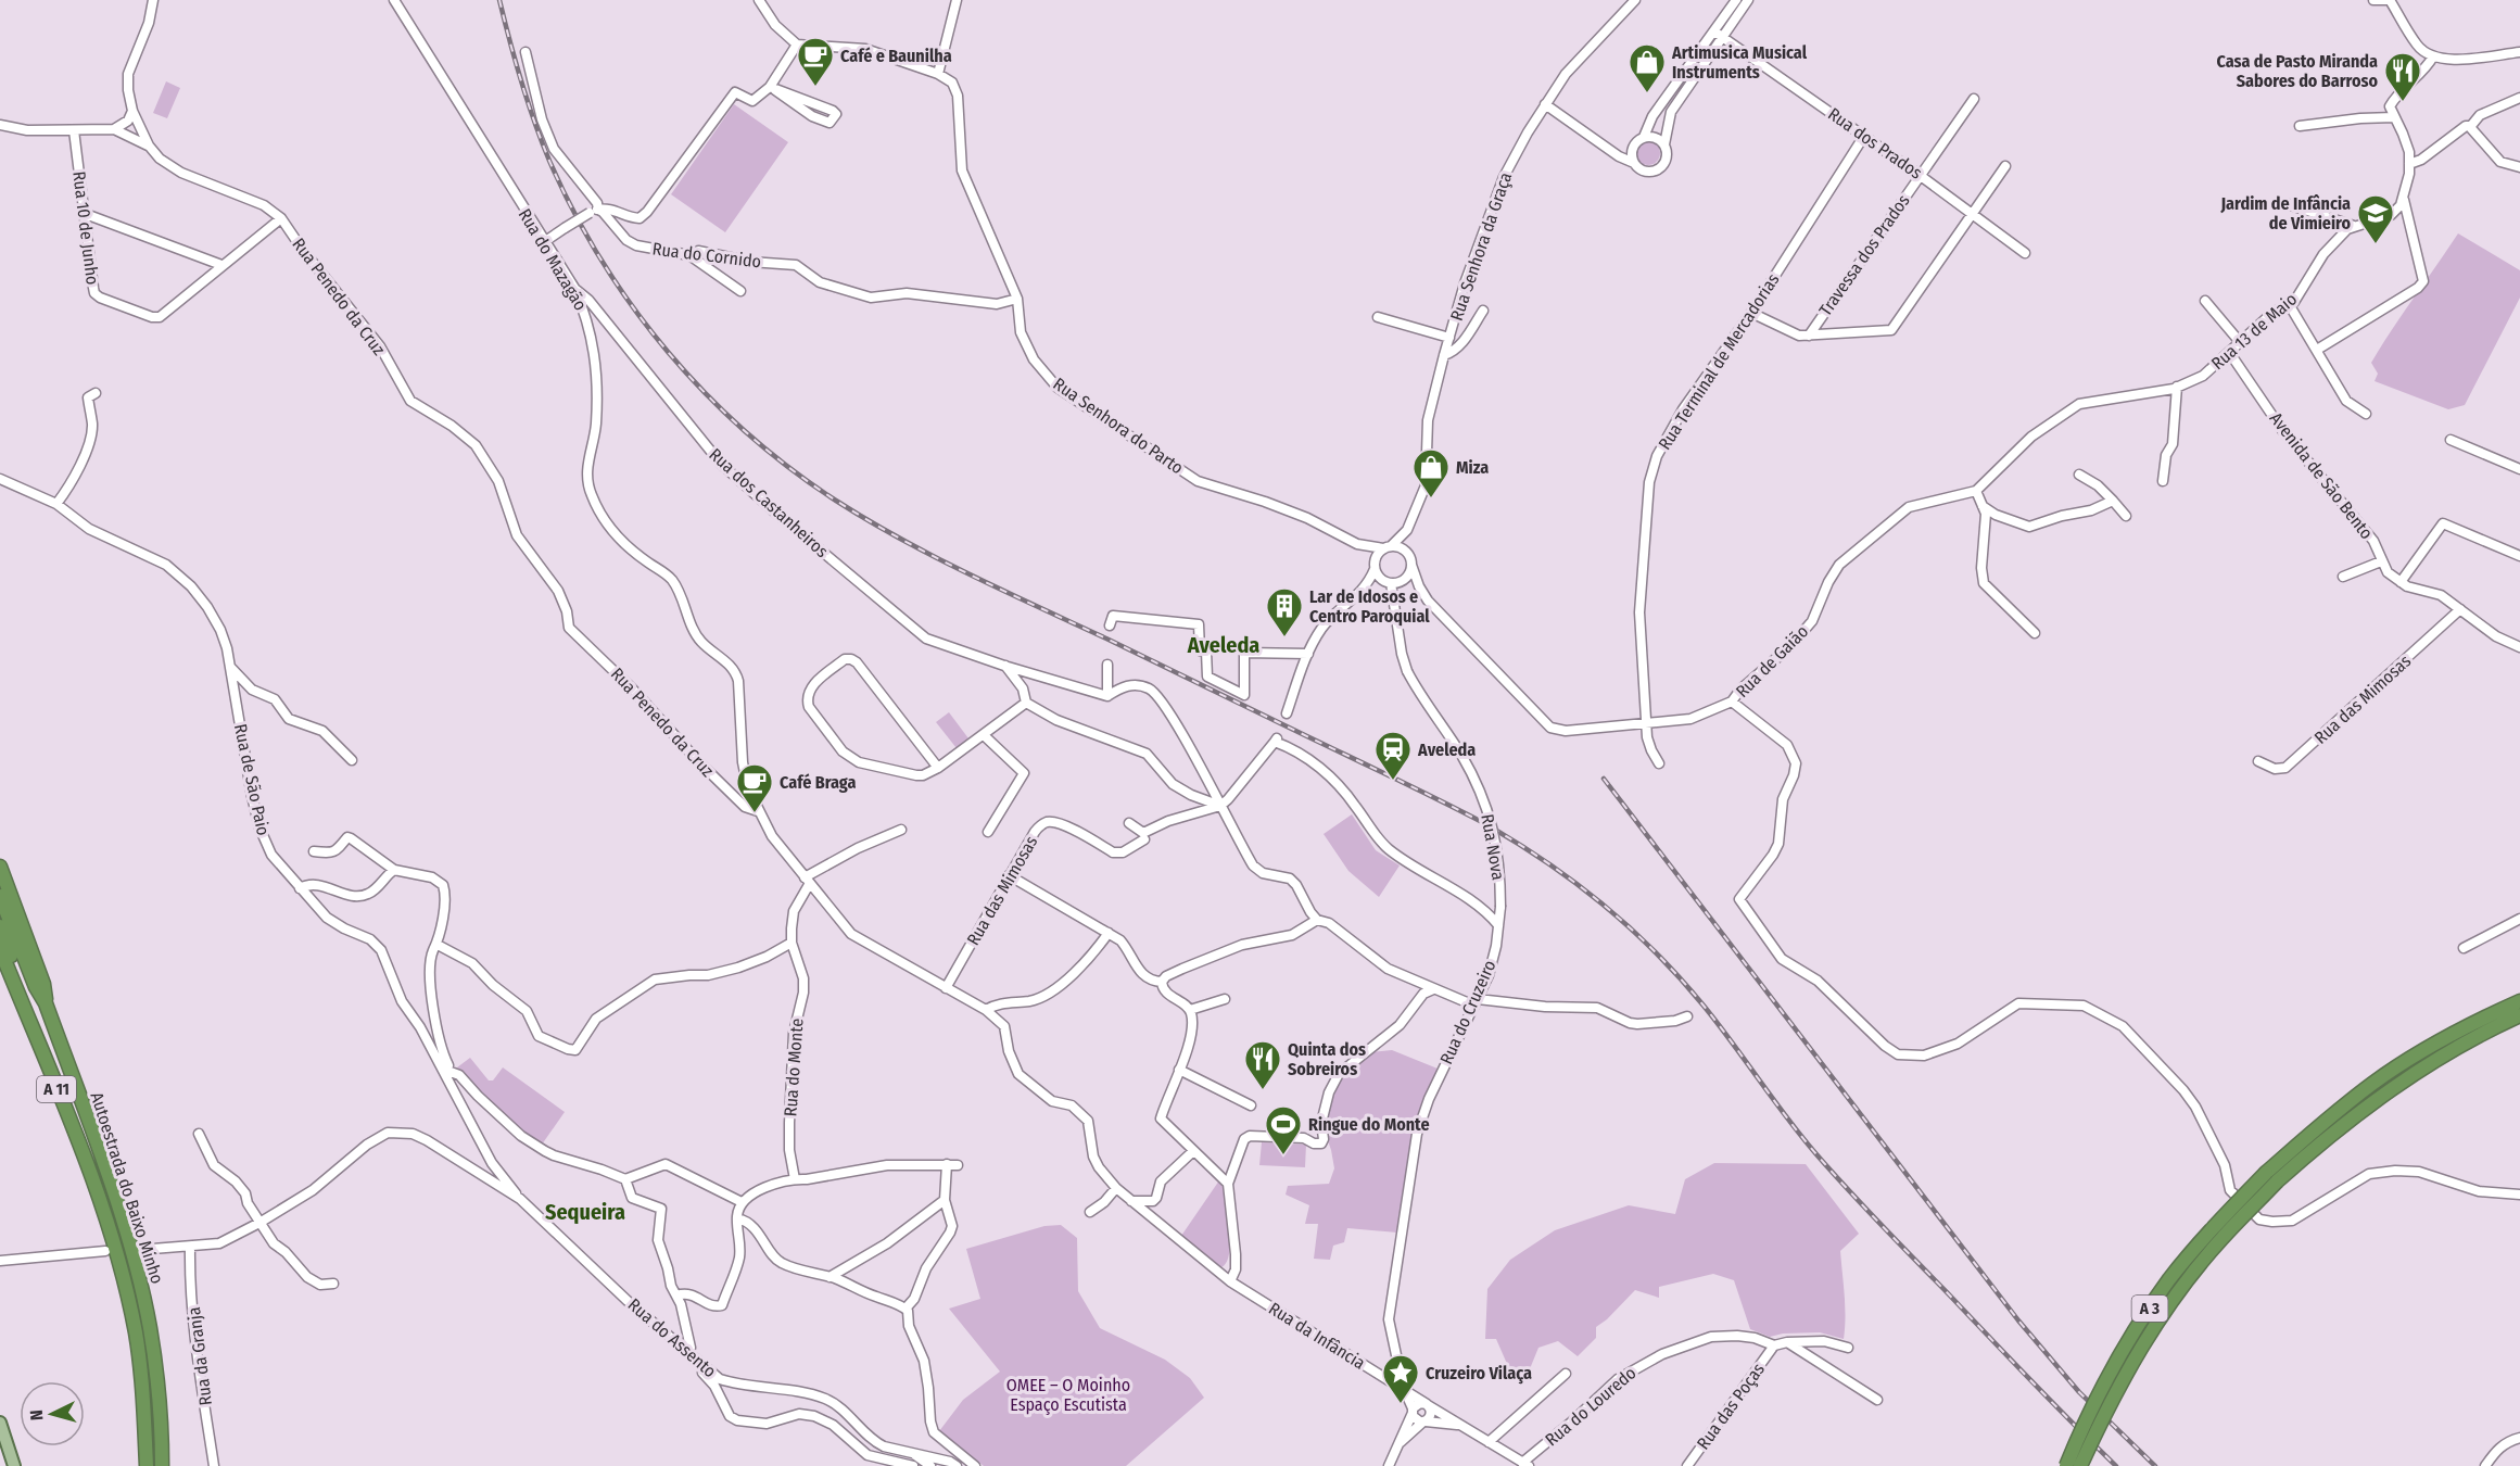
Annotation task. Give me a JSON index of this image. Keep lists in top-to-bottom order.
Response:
{
  "streets": {
    "highway": ["A 11", "Autoestrada do Baixo Minho", "A 3"],
    "street": [
      "Rua dos Prados",
      "Rua 10 de Junho",
      "Rua Senhora da Graça",
      "Rua do Cornido",
      "Travessa dos Prados",
      "Rua do Mazagão",
      "Rua Penedo da Cruz",
      "Rua 13 de Maio",
      "Rua Terminal de Mercadorias",
      "Rua Senhora do Parto",
      "Avenida de São Bento",
      "Rua dos Castanheiros",
      "Rua de Gaião",
      "Rua das Mimosas",
      "Rua de São Paio",
      "Rua Nova",
      "Rua do Cruzeiro",
      "Rua do Monte",
      "Rua da Infância",
      "Rua do Assento",
      "Rua da Granja",
      "Rua do Louredo",
      "Rua das Poças"
    ]
  },
  "crossings": [
    ["Rua dos Prados", "Travessa dos Prados"],
    ["Rua dos Prados", "Rua Terminal de Mercadorias"],
    ["Rua 10 de Junho", "Rua Penedo da Cruz"],
    ["Rua Senhora da Graça", "Rua Senhora do Parto"],
    ["Rua Senhora da Graça", "Rua de Gaião"],
    ["Rua Senhora da Graça", "Rua Nova"],
    ["Rua do Cornido", "Rua Senhora do Parto"],
    ["Rua do Mazagão", "Rua Penedo da Cruz"],
    ["Rua do Mazagão", "Rua dos Castanheiros"],
    ["Rua do Mazagão", "Rua das Mimosas"],
    ["Rua do Mazagão", "Rua do Monte"],
    ["Rua do Mazagão", "Rua da Infância"],
    ["Rua 13 de Maio", "Avenida de São Bento"],
    ["Rua 13 de Maio", "Rua de Gaião"],
    ["Rua Terminal de Mercadorias", "Rua de Gaião"],
    ["Rua Senhora do Parto", "Rua de Gaião"],
    ["Rua Senhora do Parto", "Rua Nova"],
    ["Avenida de São Bento", "Rua das Mimosas"],
    ["Rua de Gaião", "Rua Nova"],
    ["Rua de São Paio", "Rua do Assento"],
    ["Rua Nova", "Rua do Cruzeiro"],
    ["Rua do Cruzeiro", "Rua da Infância"],
    ["Rua da Infância", "Rua do Louredo"],
    ["Rua do Louredo", "Rua das Poças"]
  ],
  "districts": ["Aveleda", "Sequeira"],
  "parks": ["OMEE – O Moinho Espaço Escutista"],
  "places": {
    "cafe": ["Café e Baunilha", "Café Braga"],
    "shop": ["Artimusica Musical Instruments", "Miza"],
    "restaurant": ["Casa de Pasto Miranda Sabores do Barroso", "Quinta dos Sobreiros"],
    "school or university": ["Jardim de Infância de Vimieiro"],
    "building": ["Lar de Idosos e Centro Paroquial"],
    "station": ["Aveleda"],
    "sports": ["Ringue do Monte"],
    "place": ["Cruzeiro Vilaça"]
  },
  "north": "left"
}
